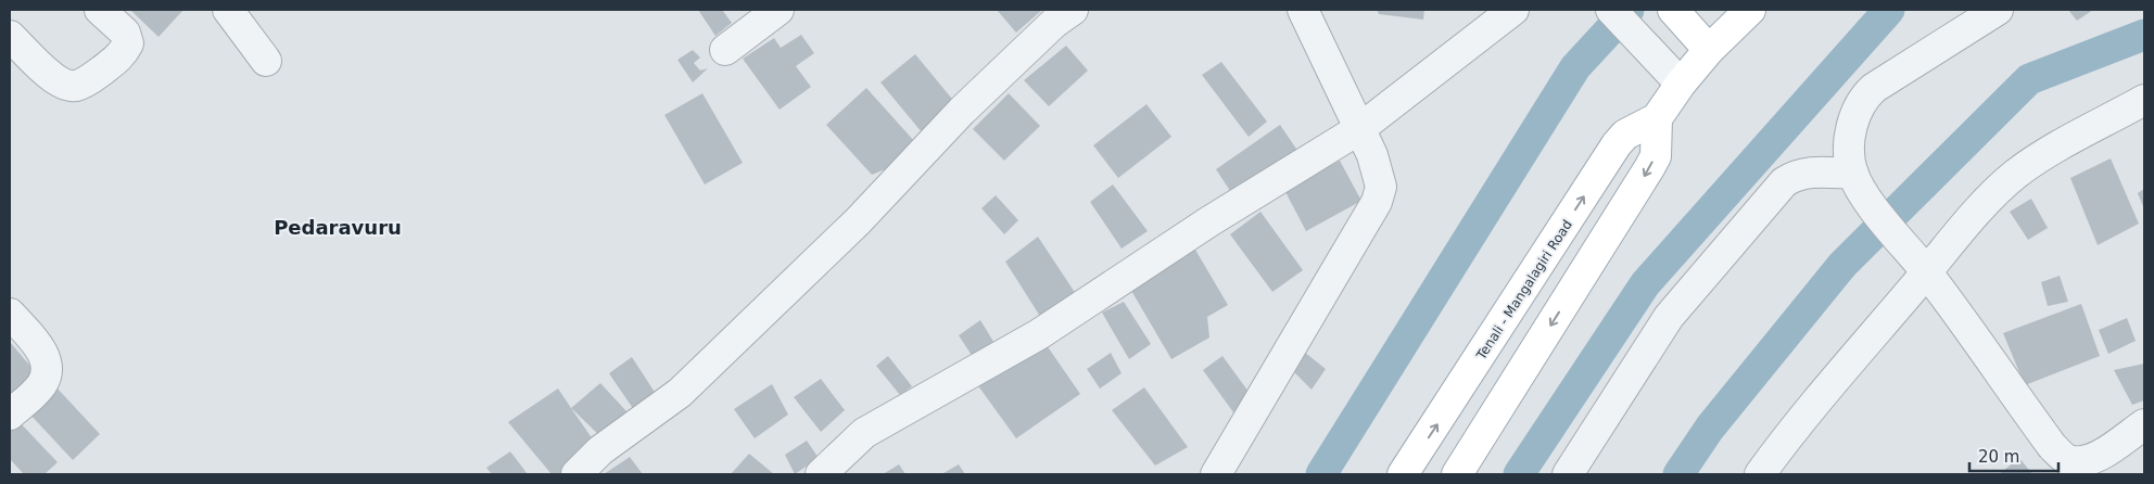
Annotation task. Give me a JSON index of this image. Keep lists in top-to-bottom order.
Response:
{
  "streets": {
    "main road": ["Tenali - Mangalagiri Road"]
  },
  "districts": ["Pedaravuru"],
  "scale_bar": "20 m"
}
